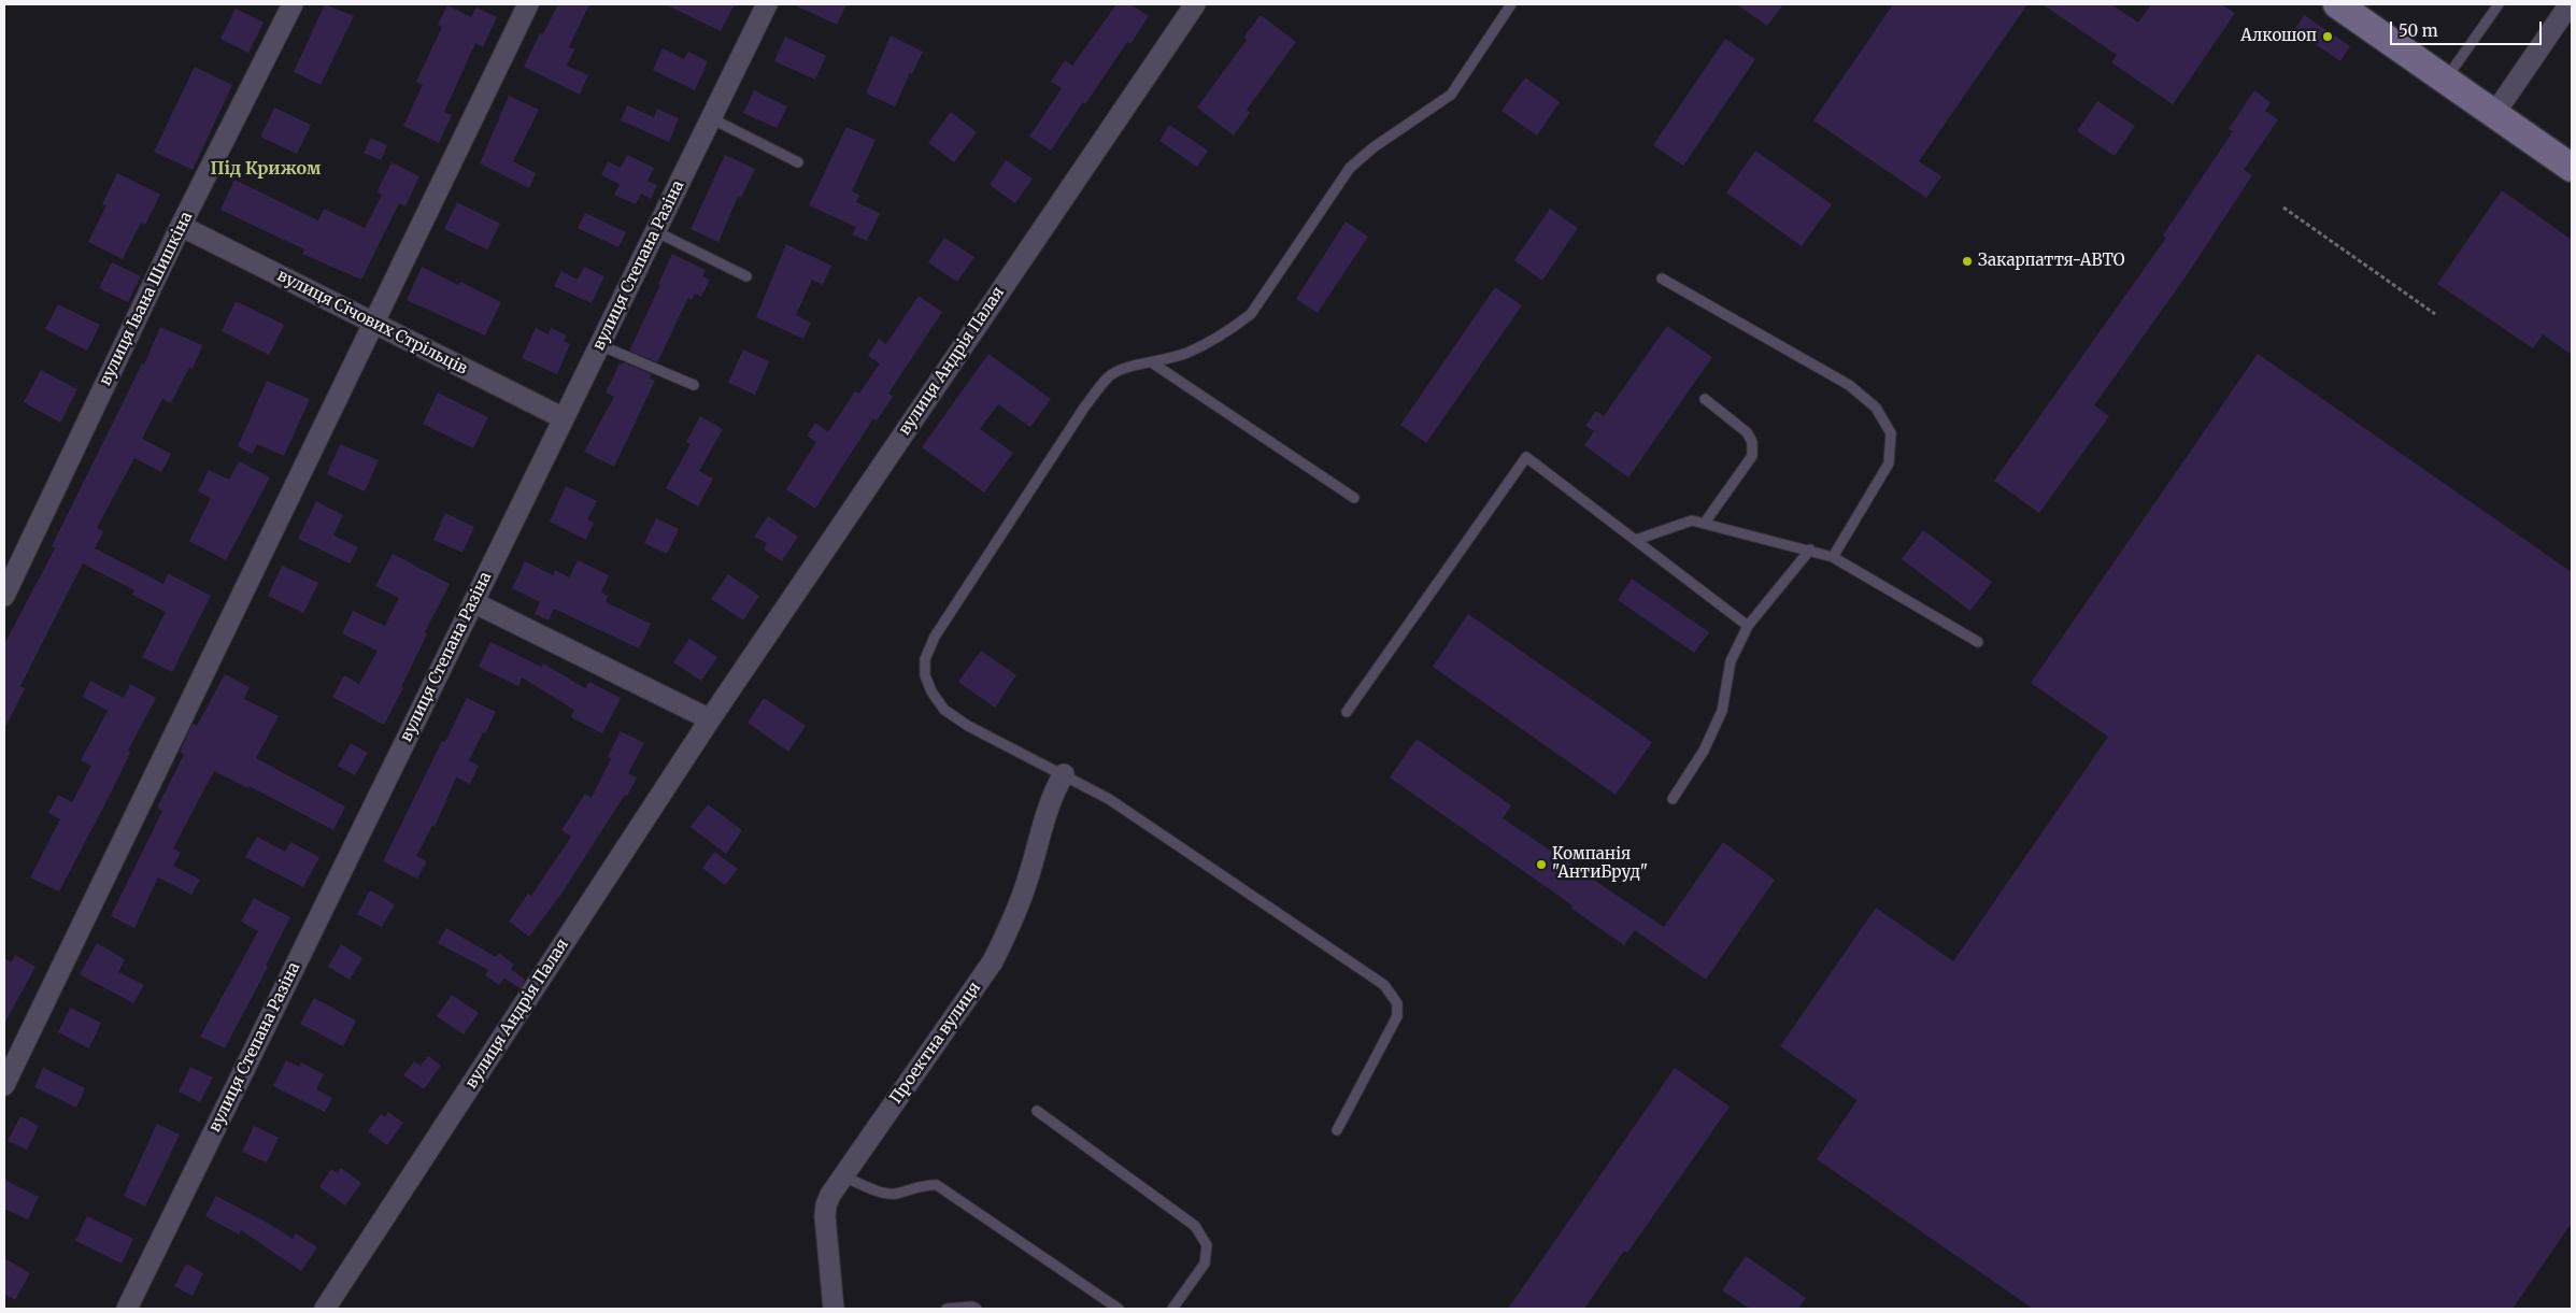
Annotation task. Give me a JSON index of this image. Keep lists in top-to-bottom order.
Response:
{
  "streets": {
    "street": [
      "вулиця Степана Разіна",
      "вулиця Івана Шишкіна",
      "вулиця Січових Стрільців",
      "вулиця Андрія Палая",
      "Проектна вулиця"
    ]
  },
  "crossings": [
    ["вулиця Степана Разіна", "вулиця Січових Стрільців"],
    ["вулиця Івана Шишкіна", "вулиця Січових Стрільців"]
  ],
  "districts": ["Під Крижом"],
  "places": ["Алкошоп", "Закарпаття-АВТО", "Компанія \"АнтиБруд\""],
  "scale_bar": "50 m"
}
